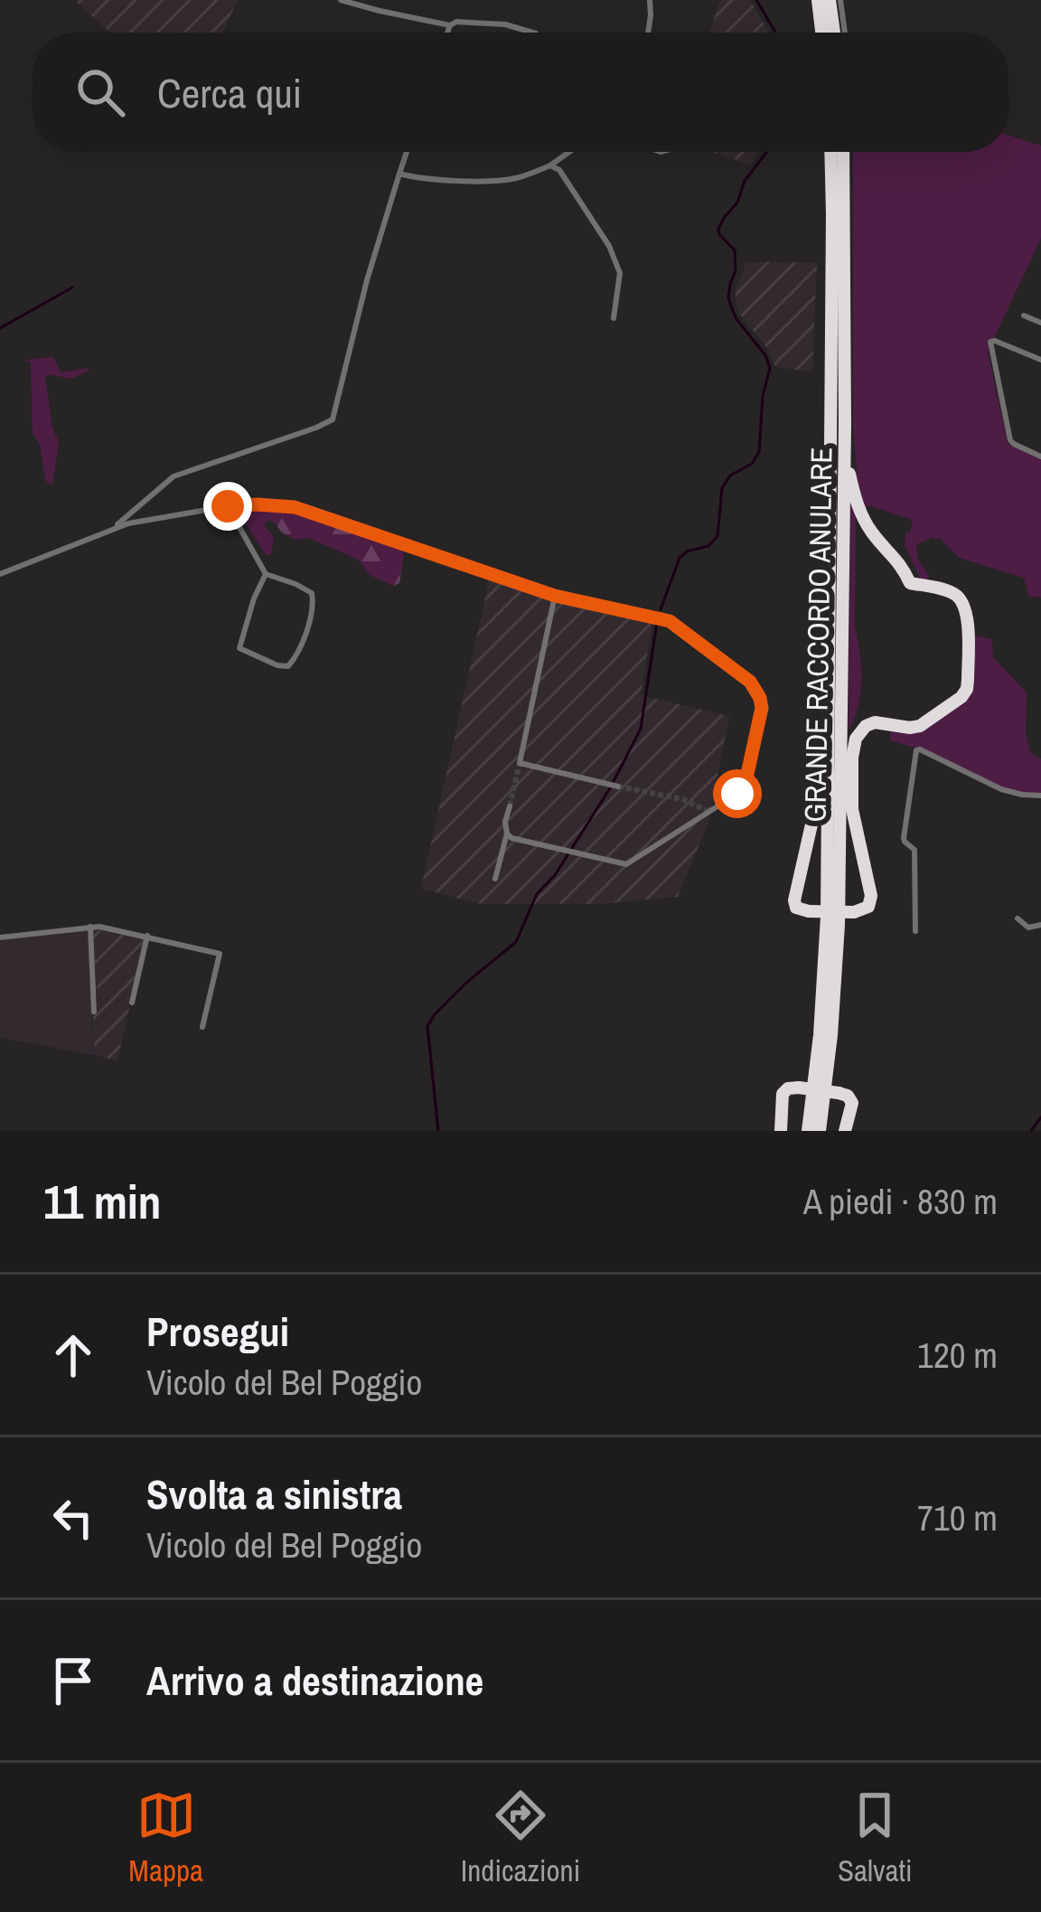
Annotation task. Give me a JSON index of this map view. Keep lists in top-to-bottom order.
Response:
{
  "streets": {
    "highway": ["GRANDE RACCORDO ANULARE"]
  },
  "page": {
    "search": "Cerca qui",
    "heading": ["11 min", "A piedi · 830 m"],
    "list": [
      ["Prosegui", "Vicolo del Bel Poggio", "120 m"],
      ["Svolta a sinistra", "Vicolo del Bel Poggio", "710 m"],
      "Arrivo a destinazione"
    ],
    "nav": ["Mappa", "Indicazioni", "Salvati"]
  }
}
